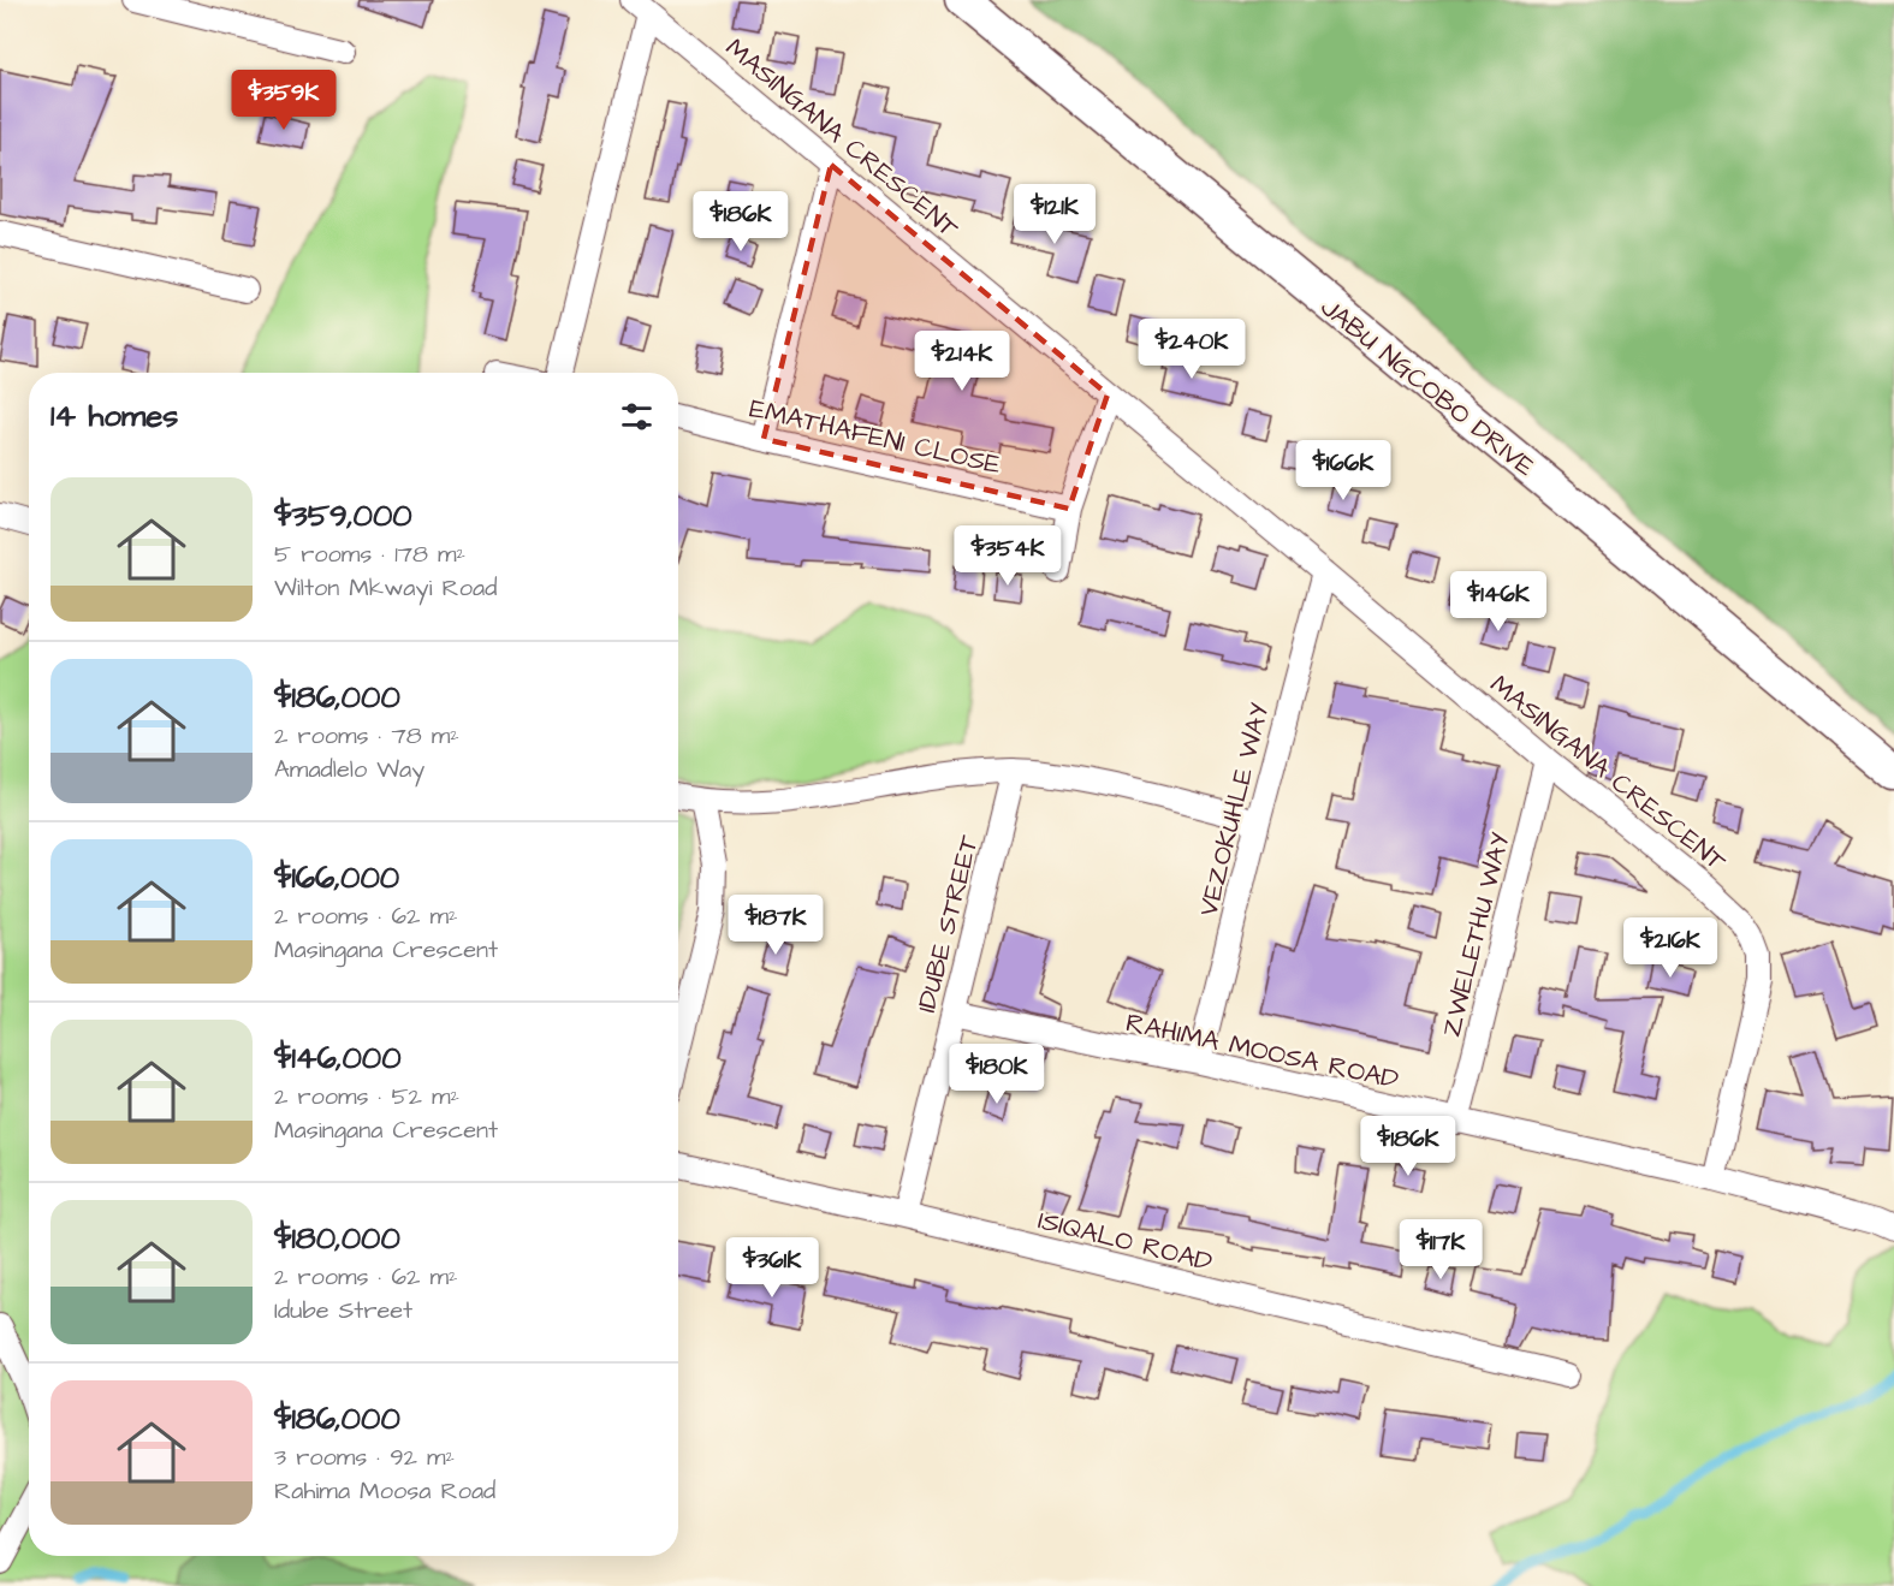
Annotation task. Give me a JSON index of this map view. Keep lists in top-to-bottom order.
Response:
{
  "streets": {
    "main road": ["JABU NGCOBO DRIVE"],
    "street": [
      "MASINGANA CRESCENT",
      "EMATHAFENI CLOSE",
      "VEZOKUHLE WAY",
      "IDUBE STREET",
      "ZWELETHU WAY",
      "RAHIMA MOOSA ROAD",
      "ISIQALO ROAD"
    ]
  },
  "crossings": [
    ["MASINGANA CRESCENT", "VEZOKUHLE WAY"],
    ["MASINGANA CRESCENT", "ZWELETHU WAY"],
    ["MASINGANA CRESCENT", "RAHIMA MOOSA ROAD"],
    ["VEZOKUHLE WAY", "RAHIMA MOOSA ROAD"],
    ["IDUBE STREET", "RAHIMA MOOSA ROAD"],
    ["IDUBE STREET", "ISIQALO ROAD"],
    ["ZWELETHU WAY", "RAHIMA MOOSA ROAD"]
  ],
  "page": {
    "price": [
      "$359K",
      "$121K",
      "$186K",
      "$240K",
      "$214K",
      "$166K",
      "$354K",
      "$146K",
      "$187K",
      "$216K",
      "$180K",
      "$186K",
      "$117K",
      "$361K"
    ],
    "heading": "14 homes",
    "list": [
      {
        "name": "$359,000",
        "note": "5 rooms · 178 m² · Wilton Mkwayi Road"
      },
      {
        "name": "$186,000",
        "note": "2 rooms · 78 m² · Amadlelo Way"
      },
      {
        "name": "$166,000",
        "note": "2 rooms · 62 m² · Masingana Crescent"
      },
      {
        "name": "$146,000",
        "note": "2 rooms · 52 m² · Masingana Crescent"
      },
      {
        "name": "$180,000",
        "note": "2 rooms · 62 m² · Idube Street"
      },
      {
        "name": "$186,000",
        "note": "3 rooms · 92 m² · Rahima Moosa Road"
      }
    ]
  }
}
